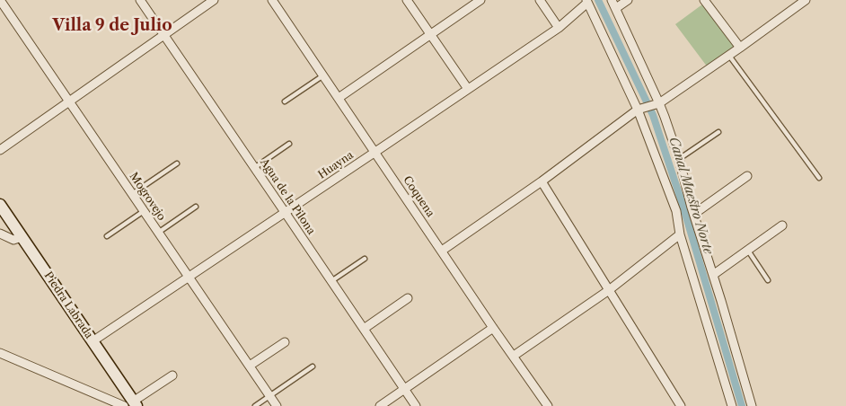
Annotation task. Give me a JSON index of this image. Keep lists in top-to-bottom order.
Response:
{
  "streets": {
    "main road": ["Piedra Labrada"],
    "street": [
      "Huayna",
      "Mogrovejo",
      "Agua de la Pilona",
      "Coquena"
    ]
  },
  "crossings": [
    ["Huayna", "Mogrovejo"],
    ["Huayna", "Agua de la Pilona"],
    ["Huayna", "Coquena"],
    ["Huayna", "Piedra Labrada"]
  ],
  "districts": ["Villa 9 de Julio"],
  "water": ["Canal Maestro Norte"]
}
